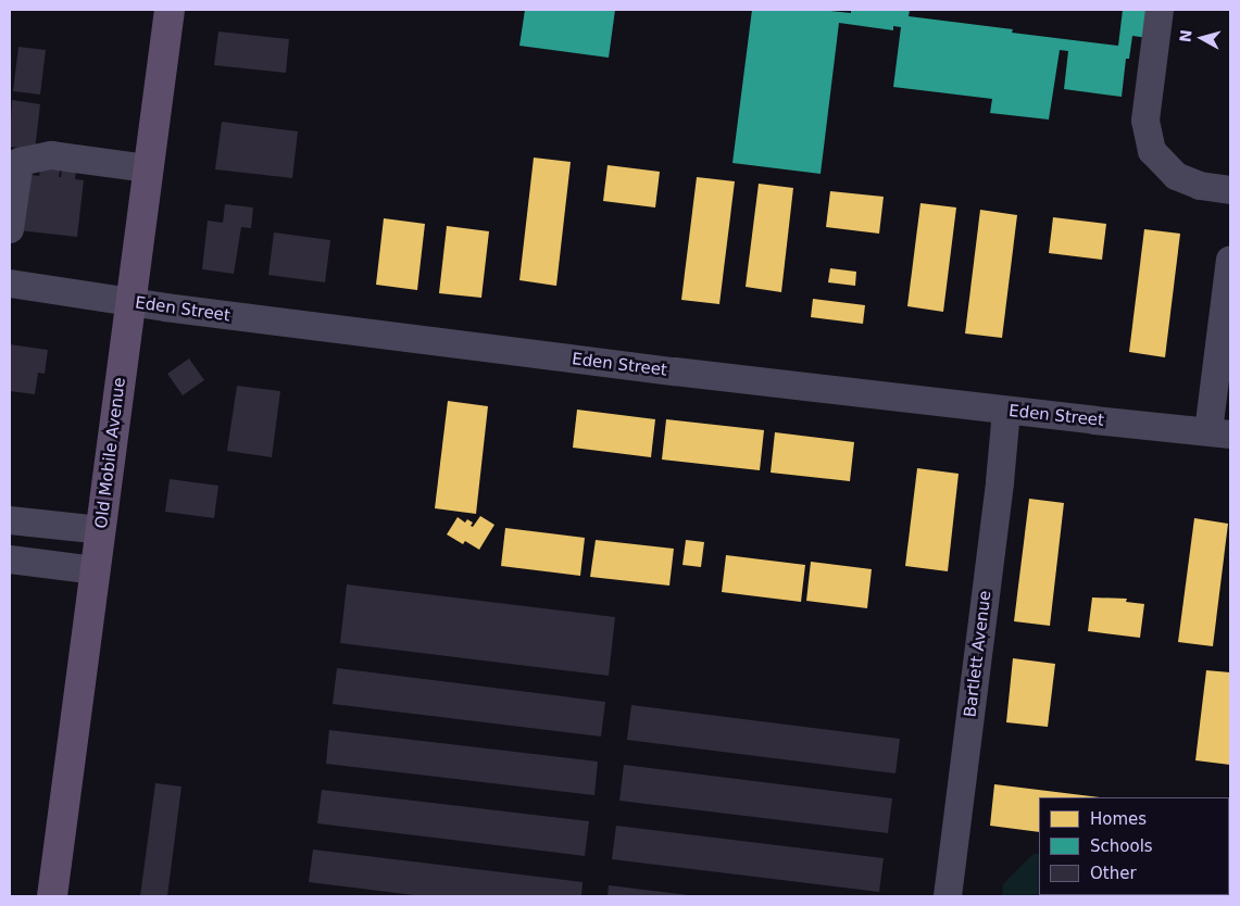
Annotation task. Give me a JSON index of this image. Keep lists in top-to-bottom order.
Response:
{
  "streets": {
    "main road": ["Old Mobile Avenue"],
    "street": ["Eden Street", "Bartlett Avenue"]
  },
  "crossings": [
    ["Eden Street", "Old Mobile Avenue"],
    ["Eden Street", "Bartlett Avenue"]
  ],
  "legend": ["Homes", "Schools", "Other"],
  "north": "left"
}
